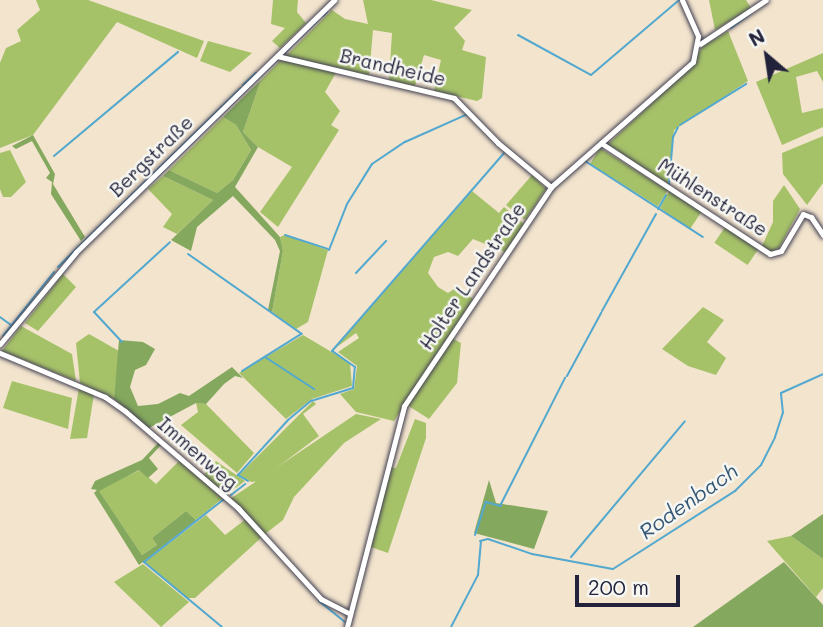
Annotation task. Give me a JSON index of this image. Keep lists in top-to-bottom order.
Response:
{
  "streets": {
    "street": [
      "Brandheide",
      "Bergstraße",
      "Mühlenstraße",
      "Holter Landstraße",
      "Immenweg"
    ]
  },
  "crossings": [
    ["Brandheide", "Bergstraße"],
    ["Brandheide", "Holter Landstraße"],
    ["Mühlenstraße", "Holter Landstraße"],
    ["Holter Landstraße", "Immenweg"]
  ],
  "water": ["Rodenbach"],
  "scale_bar": "200 m",
  "north": "top left"
}
